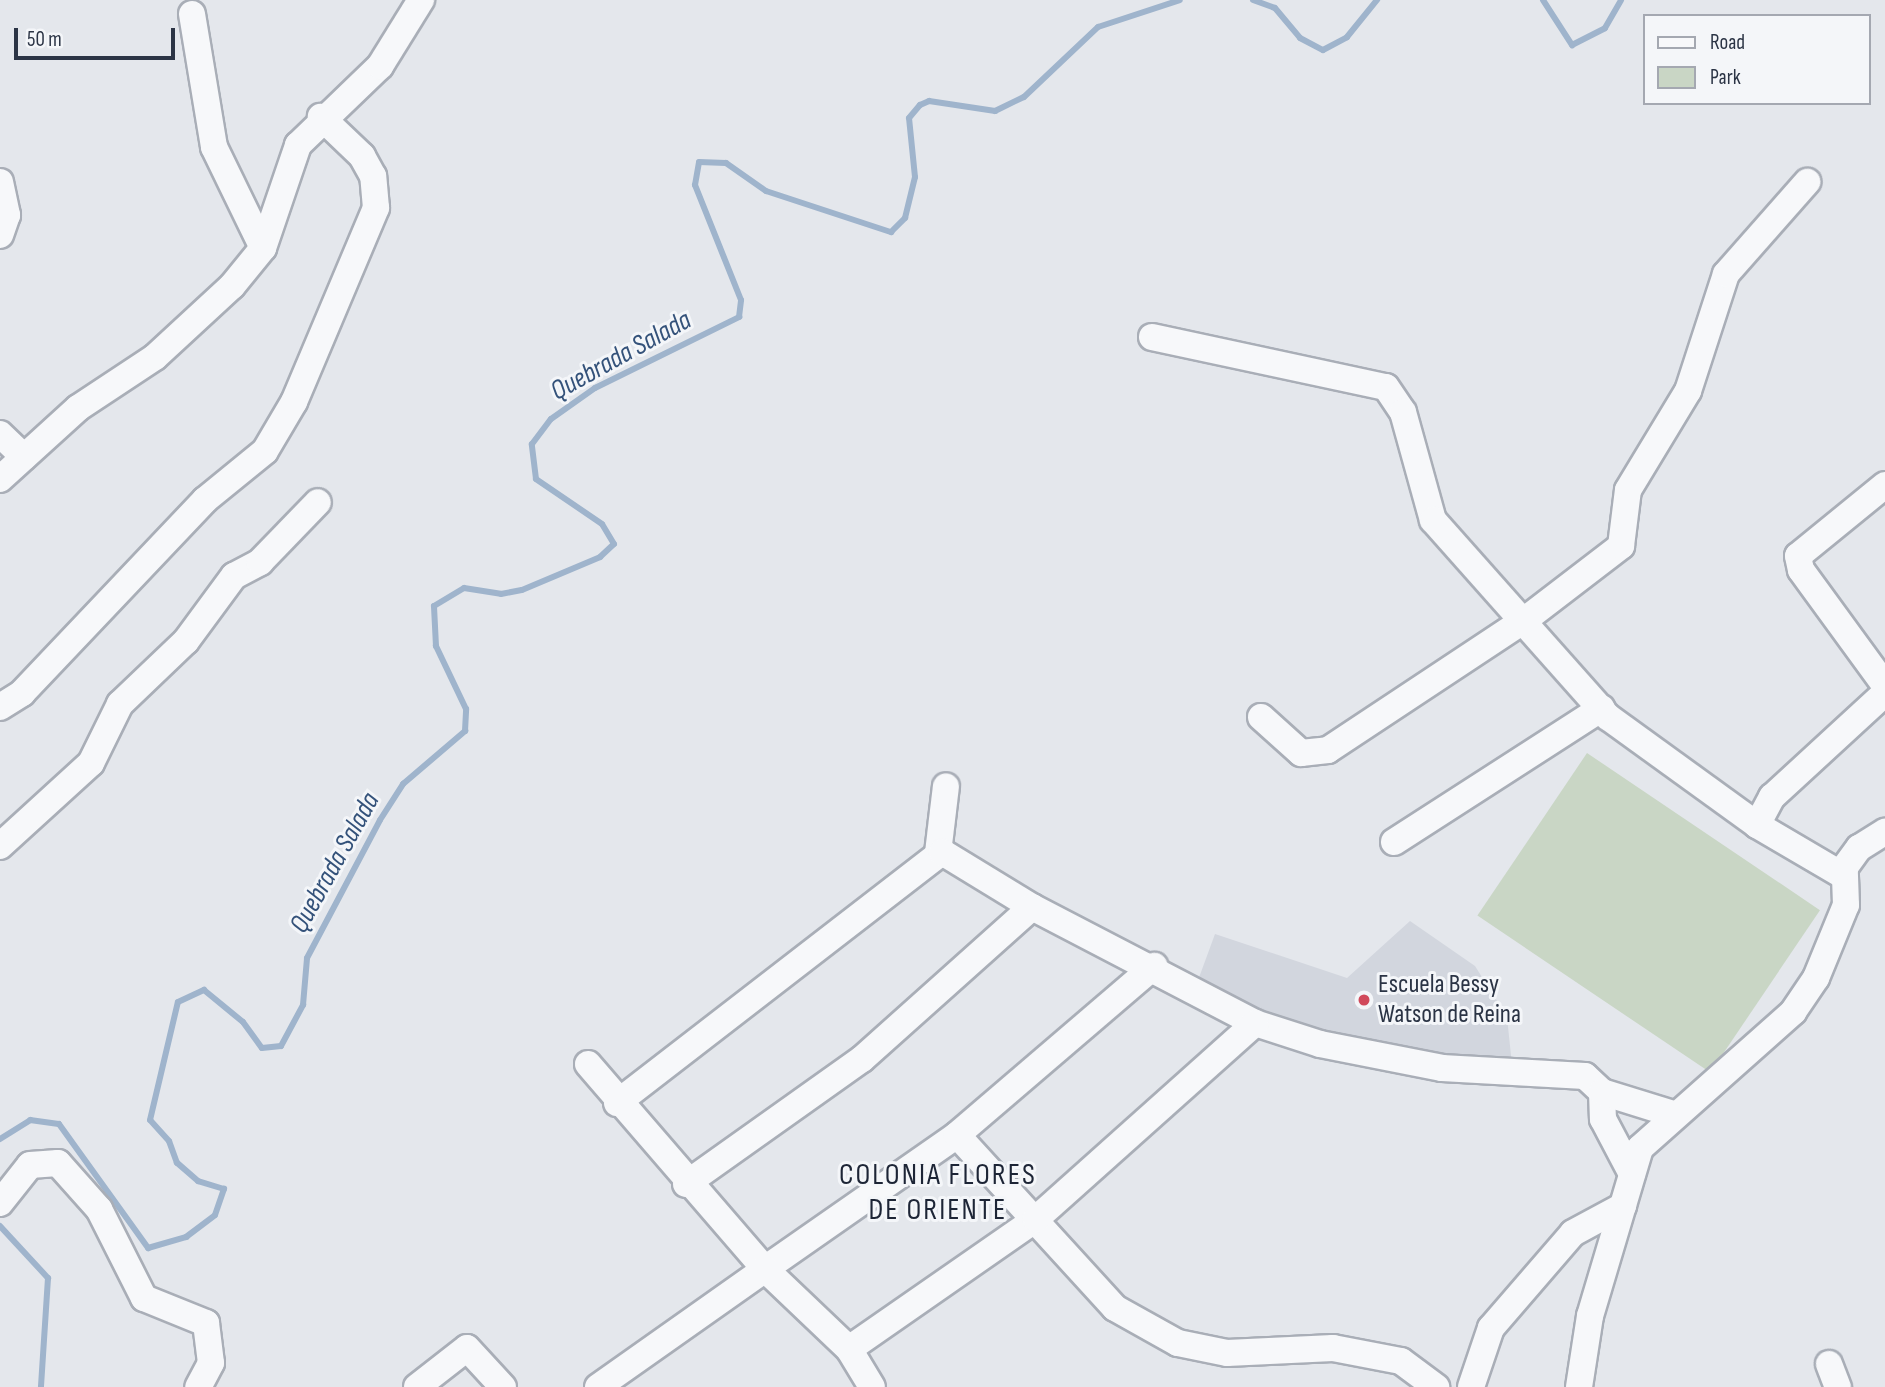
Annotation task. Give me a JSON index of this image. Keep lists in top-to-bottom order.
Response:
{
  "districts": ["COLONIA FLORES DE ORIENTE"],
  "water": ["Quebrada Salada"],
  "places": ["Escuela Bessy Watson de Reina"],
  "legend": ["Road", "Park"],
  "scale_bar": "50 m"
}
